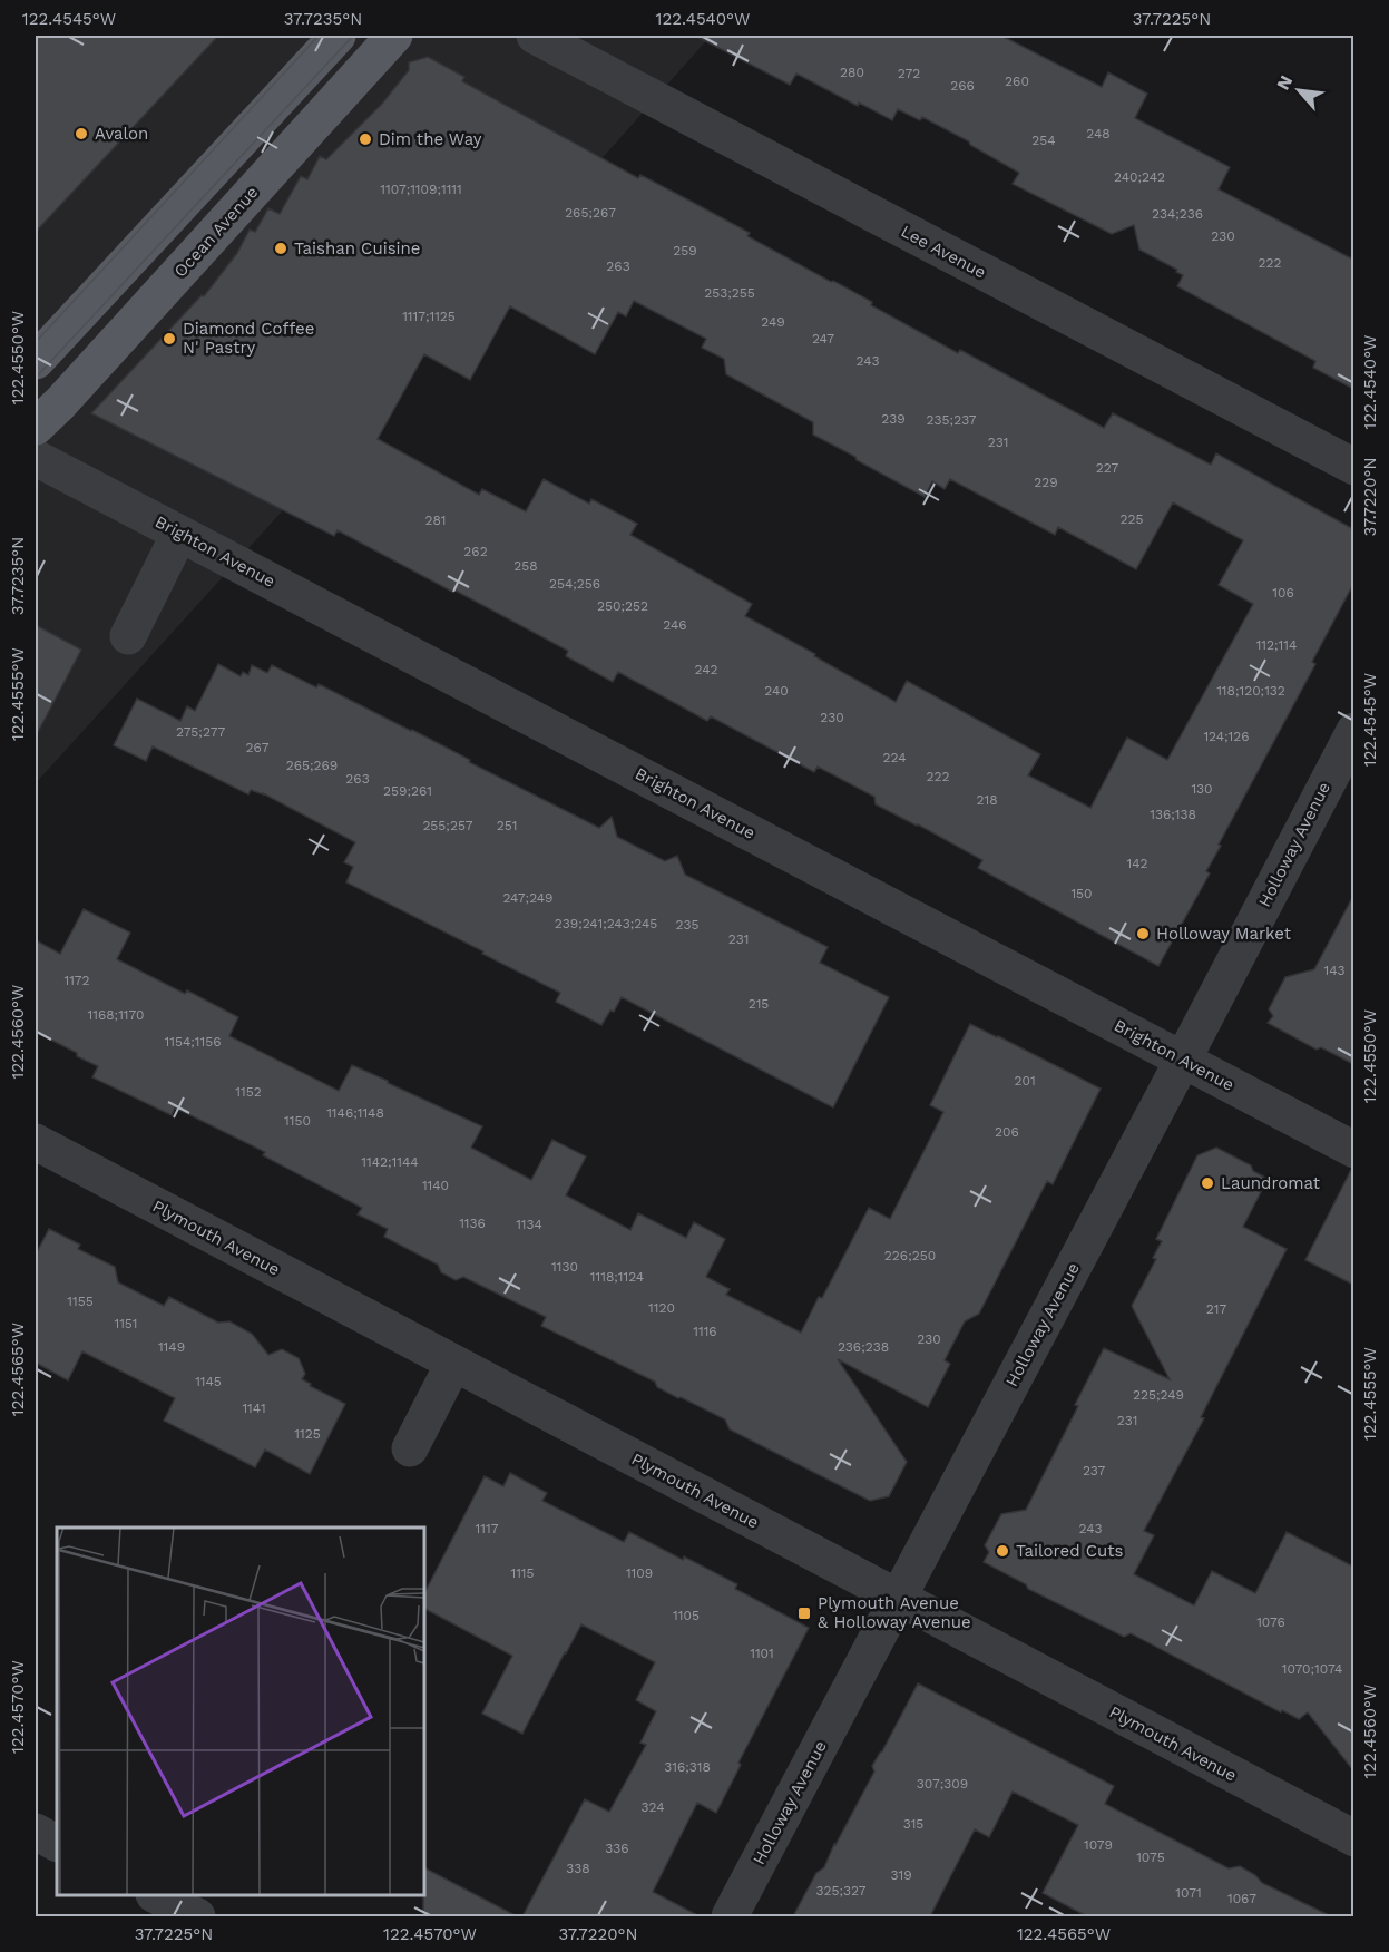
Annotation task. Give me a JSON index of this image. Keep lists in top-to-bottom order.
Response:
{
  "streets": {
    "main road": ["Ocean Avenue"],
    "street": [
      "Lee Avenue",
      "Brighton Avenue",
      "Holloway Avenue",
      "Plymouth Avenue"
    ]
  },
  "crossings": [
    ["Brighton Avenue", "Holloway Avenue"],
    ["Holloway Avenue", "Plymouth Avenue"]
  ],
  "places": {
    "other": [
      "Avalon",
      "Dim the Way",
      "Taishan Cuisine",
      "Diamond Coffee N' Pastry",
      "Holloway Market",
      "Laundromat",
      "Tailored Cuts"
    ],
    "transit": ["Plymouth Avenue & Holloway Avenue"]
  },
  "house_numbers": [
    "280",
    "272",
    "260",
    "266",
    "248",
    "254",
    "240;242",
    "1107;1109;1111",
    "265;267",
    "234;236",
    "230",
    "259",
    "222",
    "263",
    "253;255",
    "1117;1125",
    "249",
    "247",
    "243",
    "239",
    "235;237",
    "231",
    "227",
    "229",
    "225",
    "281",
    "262",
    "258",
    "254;256",
    "106",
    "250;252",
    "246",
    "112;114",
    "242",
    "240",
    "118;120;132",
    "230",
    "275;277",
    "124;126",
    "267",
    "224",
    "265;269",
    "222",
    "263",
    "130",
    "259;261",
    "218",
    "136;138",
    "255;257",
    "251",
    "142",
    "150",
    "247;249",
    "239;241;243;245",
    "235",
    "231",
    "143",
    "1172",
    "215",
    "1168;1170",
    "1154;1156",
    "201",
    "1152",
    "1146;1148",
    "1150",
    "206",
    "1142;1144",
    "1140",
    "1136",
    "1134",
    "226;250",
    "1130",
    "1118;1124",
    "1155",
    "1120",
    "217",
    "1151",
    "1116",
    "230",
    "1149",
    "236;238",
    "1145",
    "225;249",
    "1141",
    "231",
    "1125",
    "237",
    "1117",
    "243",
    "1115",
    "1109",
    "1105",
    "1076",
    "1101",
    "1070;1074",
    "316;318",
    "307;309",
    "324",
    "315",
    "1079",
    "336",
    "1075",
    "338",
    "319",
    "325;327",
    "1071",
    "1067"
  ],
  "north": "top left",
  "coordinates": [
    "122.4545°W",
    "37.7235°N",
    "122.4540°W",
    "37.7225°N",
    "122.4550°W",
    "37.7220°N",
    "122.4555°W",
    "122.4560°W",
    "122.4565°W",
    "122.4570°W"
  ]
}
